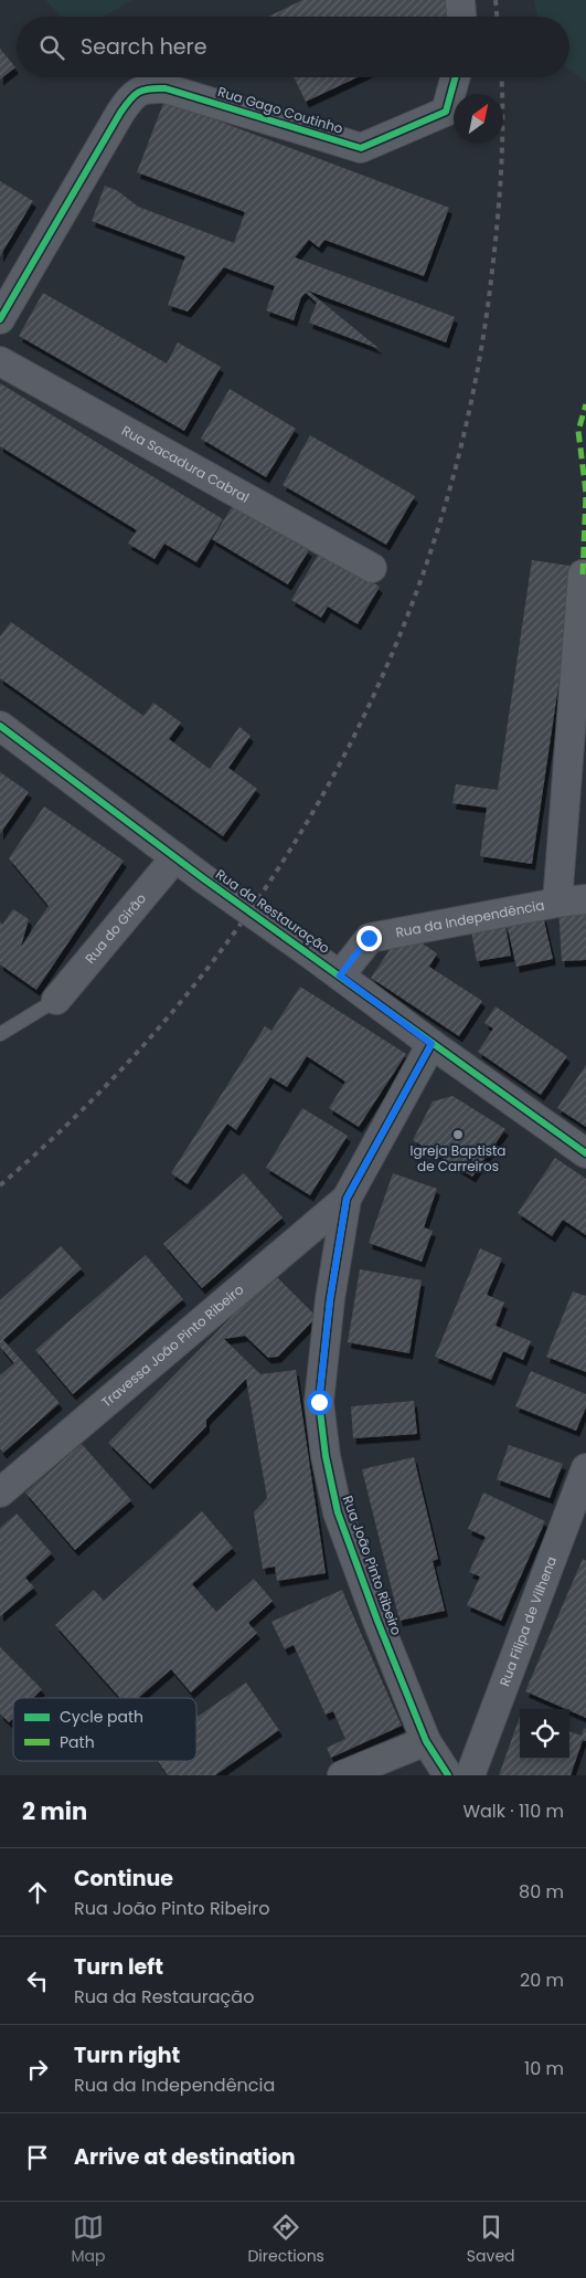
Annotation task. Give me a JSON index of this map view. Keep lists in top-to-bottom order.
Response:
{
  "streets": {
    "street": [
      "Rua Gago Coutinho",
      "Rua Sacadura Cabral",
      "Rua da Restauração",
      "Rua da Independência",
      "Rua do Girão",
      "Travessa João Pinto Ribeiro",
      "Rua João Pinto Ribeiro",
      "Rua Filipa de Vilhena"
    ]
  },
  "crossings": [
    ["Rua da Restauração", "Rua da Independência"],
    ["Rua da Restauração", "Rua do Girão"],
    ["Rua da Restauração", "Rua João Pinto Ribeiro"],
    ["Travessa João Pinto Ribeiro", "Rua João Pinto Ribeiro"]
  ],
  "places": ["Igreja Baptista de Carreiros"],
  "legend": ["Cycle path", "Path"],
  "north": "top right",
  "page": {
    "search": "Search here",
    "heading": ["2 min", "Walk · 110 m"],
    "list": [
      ["Continue", "Rua João Pinto Ribeiro", "80 m"],
      ["Turn left", "Rua da Restauração", "20 m"],
      ["Turn right", "Rua da Independência", "10 m"],
      "Arrive at destination"
    ],
    "nav": ["Map", "Directions", "Saved"]
  }
}
